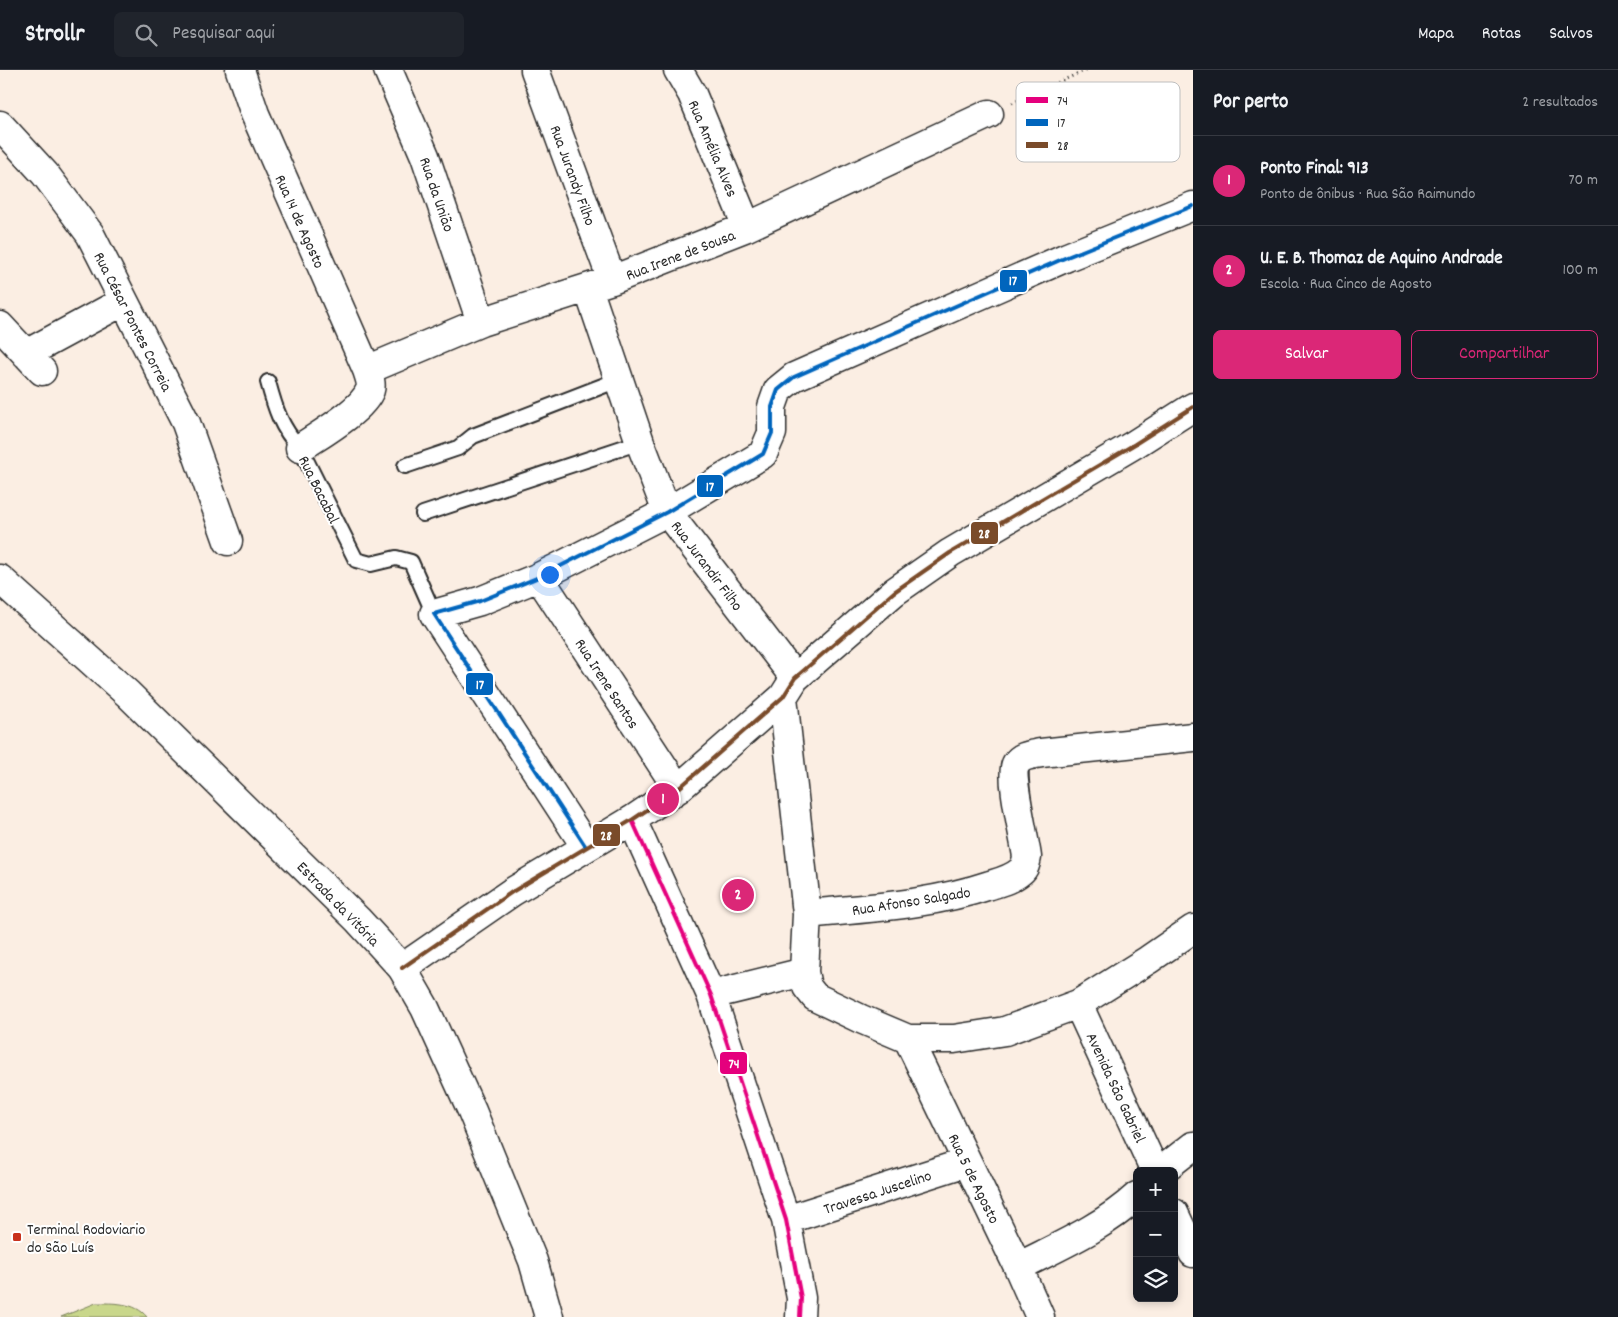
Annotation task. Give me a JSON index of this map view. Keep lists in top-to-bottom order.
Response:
{
  "streets": {
    "street": [
      "Rua Amélia Alves",
      "Rua Jurandy Filho",
      "Rua da União",
      "Rua 14 de Agosto",
      "Rua Irene de Sousa",
      "Rua César Pontes Correia",
      "Rua Jurandir Filho",
      "Rua Irene Santos",
      "Rua Afonso Salgado",
      "Estrada da Vitória",
      "Avenida São Gabriel",
      "Rua 5 de Agosto",
      "Travessa Juscelino"
    ],
    "lane": ["Rua Bacabal"]
  },
  "crossings": [
    ["Rua Amélia Alves", "Rua Irene de Sousa"],
    ["Rua Jurandy Filho", "Rua Irene de Sousa"],
    ["Rua da União", "Rua Irene de Sousa"],
    ["Rua 14 de Agosto", "Rua Irene de Sousa"],
    ["Rua 5 de Agosto", "Travessa Juscelino"]
  ],
  "places": {
    "transit": ["Terminal Rodoviario do São Luís"]
  },
  "lines": ["transit line 17", "transit line 28", "transit line 74"],
  "legend": ["74", "17", "28"],
  "page": {
    "header": "Strollr",
    "search": "Pesquisar aqui",
    "nav": ["Mapa", "Rotas", "Salvos"],
    "heading": ["Por perto", "2 resultados"],
    "list": [
      {
        "mark": "1",
        "name": "Ponto Final: 913",
        "note": "Ponto de ônibus · Rua São Raimundo",
        "value": "70 m"
      },
      {
        "mark": "2",
        "name": "U. E. B. Thomaz de Aquino Andrade",
        "note": "Escola · Rua Cinco de Agosto",
        "value": "100 m"
      }
    ],
    "buttons": ["Salvar", "Compartilhar"],
    "pins": ["1", "2"],
    "map_buttons": ["+", "−"]
  }
}
